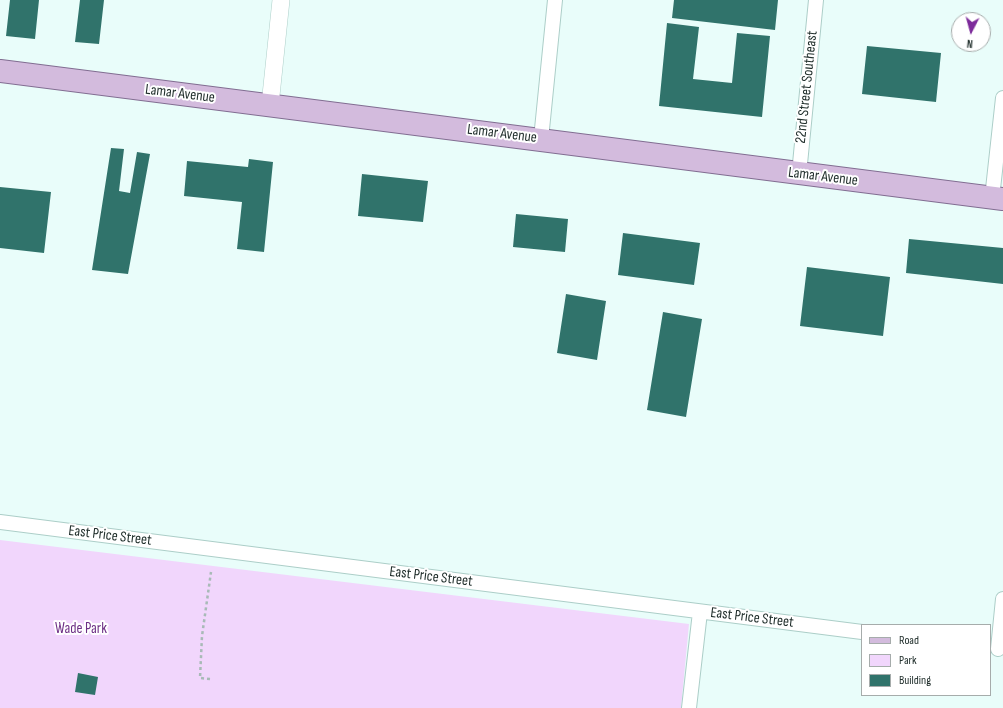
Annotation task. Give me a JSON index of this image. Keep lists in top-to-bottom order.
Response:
{
  "streets": {
    "main road": ["Lamar Avenue"],
    "street": ["22nd Street Southeast", "East Price Street"]
  },
  "crossings": [
    ["22nd Street Southeast", "Lamar Avenue"]
  ],
  "parks": ["Wade Park"],
  "legend": ["Road", "Park", "Building"],
  "north": "bottom"
}
